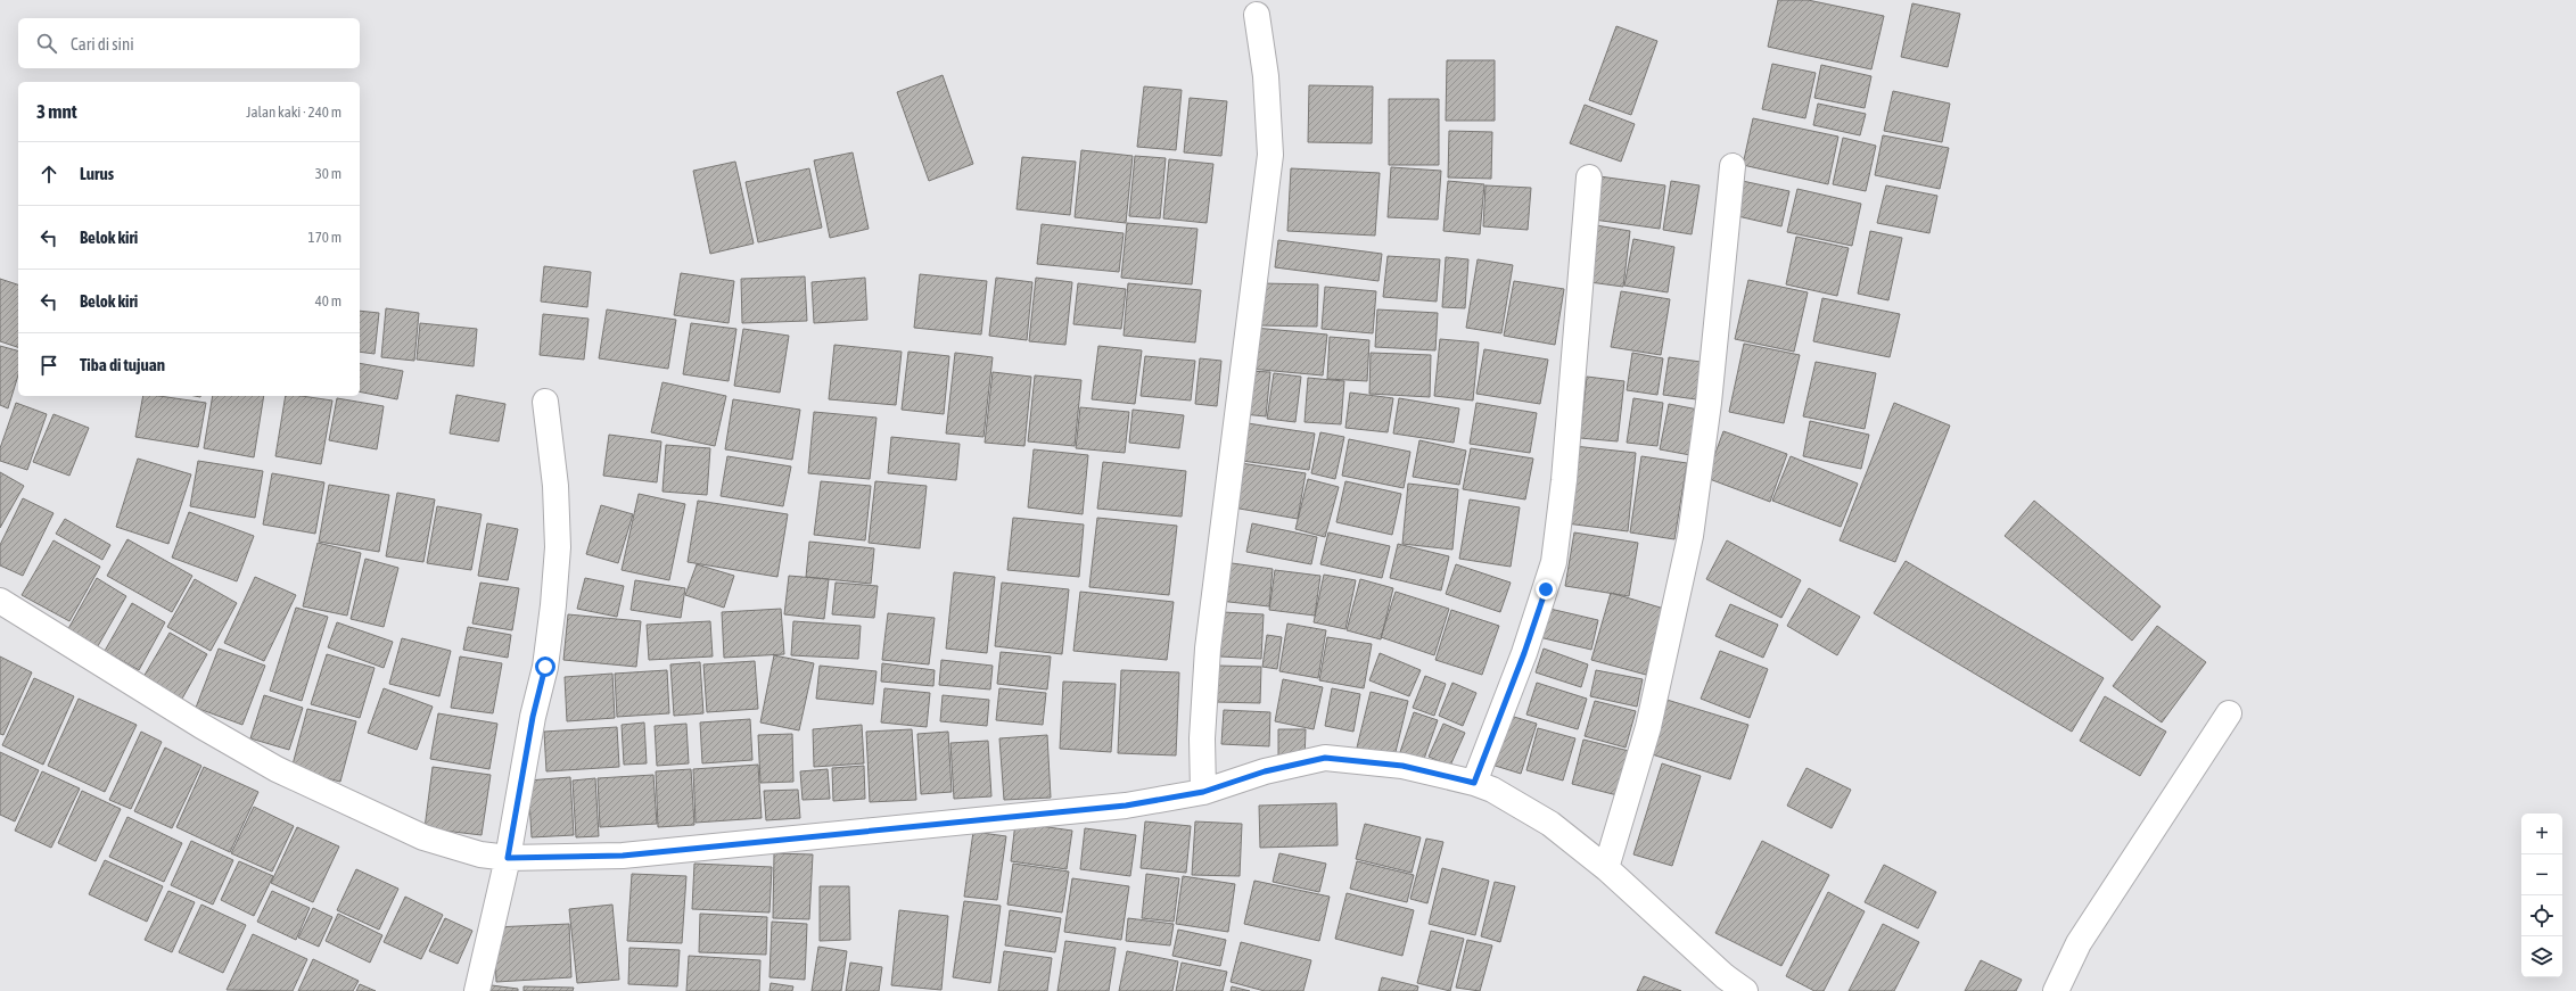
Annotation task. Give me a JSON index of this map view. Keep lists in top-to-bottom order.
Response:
{
  "page": {
    "search": "Cari di sini",
    "heading": ["3 mnt", "Jalan kaki · 240 m"],
    "list": [
      ["Lurus", "30 m"],
      ["Belok kiri", "170 m"],
      ["Belok kiri", "40 m"],
      "Tiba di tujuan"
    ],
    "map_buttons": ["+", "−"]
  }
}
